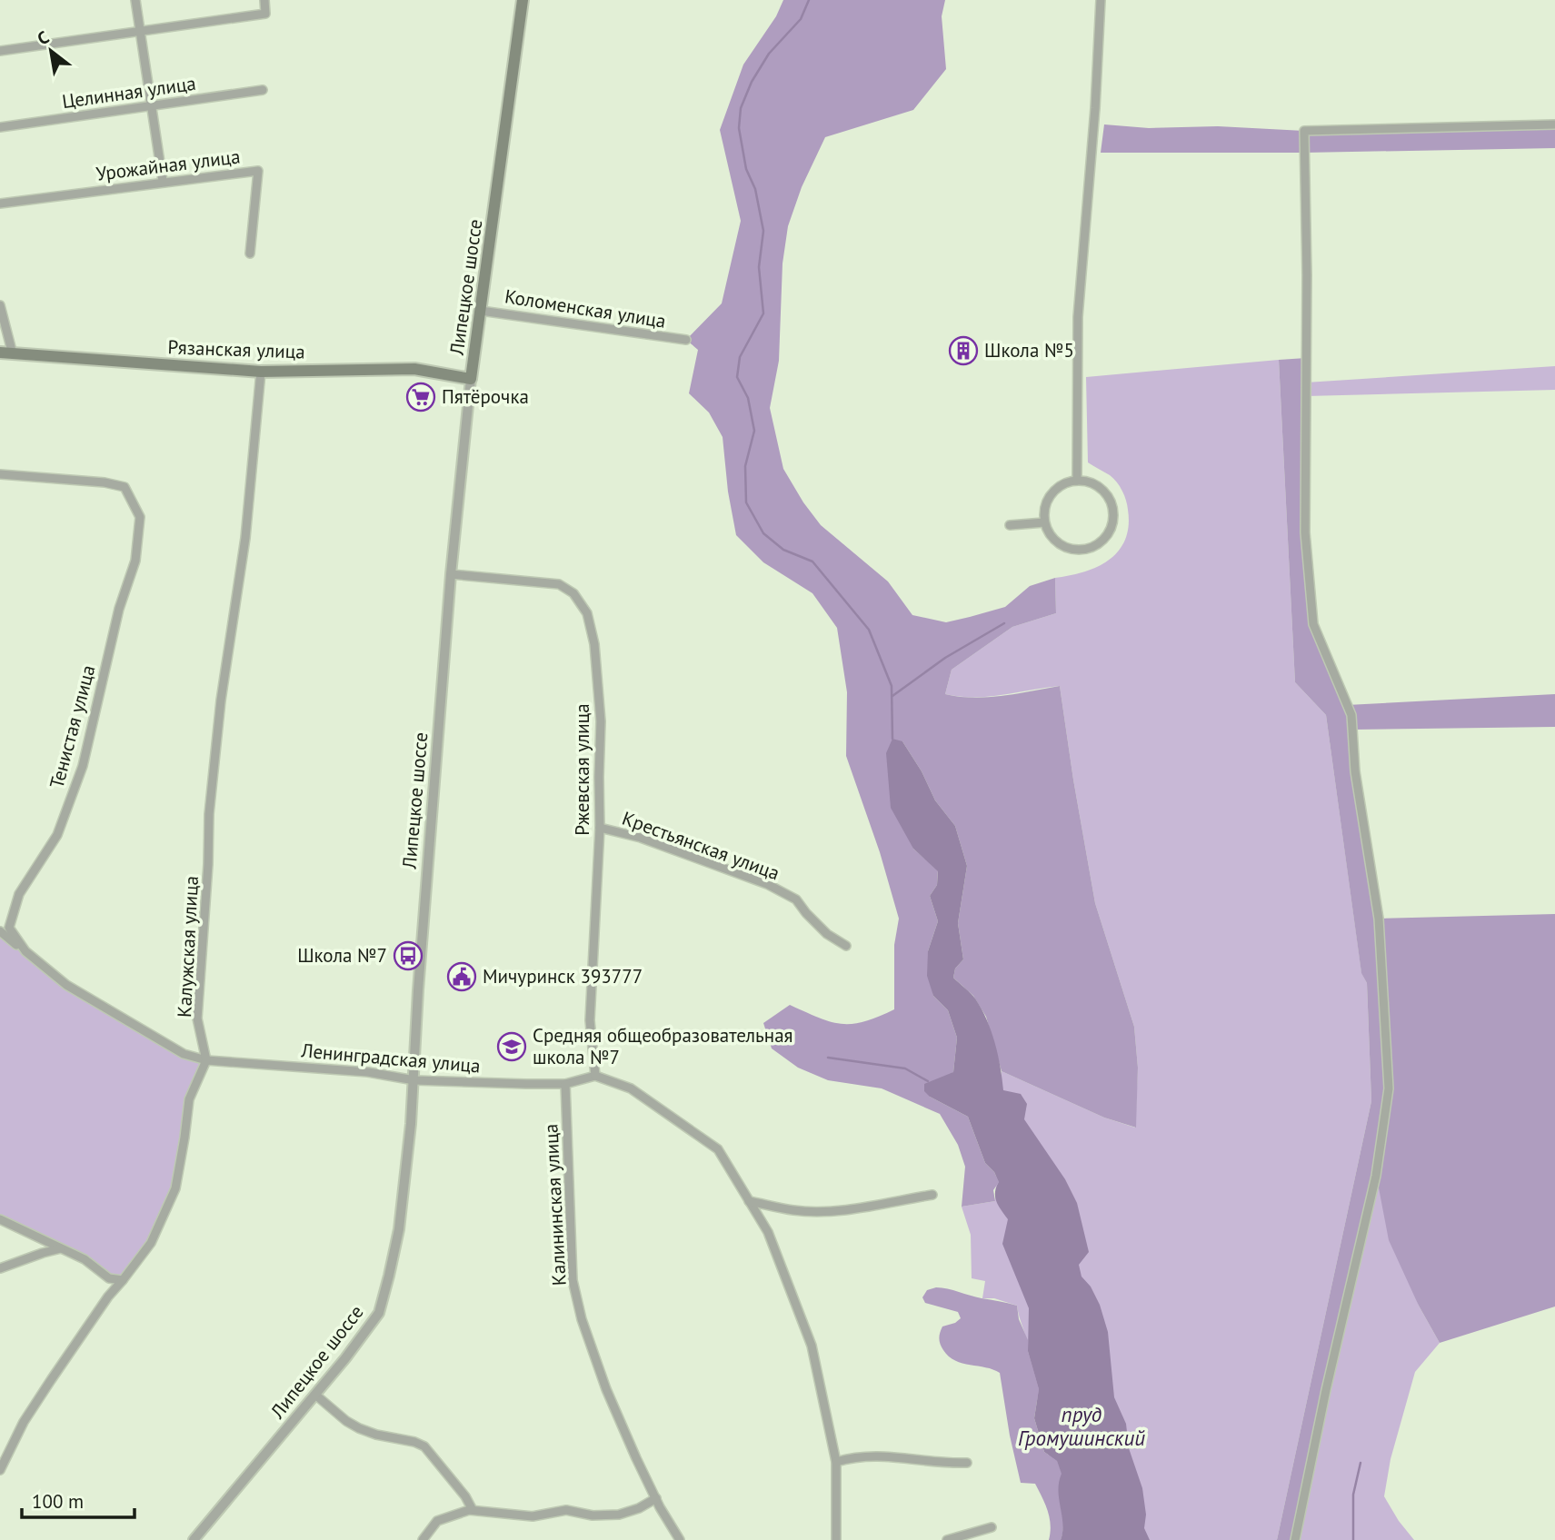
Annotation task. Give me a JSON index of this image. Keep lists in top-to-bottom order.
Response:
{
  "streets": {
    "main road": ["Липецкое шоссе", "Рязанская улица"],
    "street": [
      "Целинная улица",
      "Урожайная улица",
      "Коломенская улица",
      "Тенистая улица",
      "Ржевская улица",
      "Крестьянская улица",
      "Калужская улица",
      "Ленинградская улица",
      "Калининская улица"
    ]
  },
  "crossings": [
    ["Липецкое шоссе", "Коломенская улица"],
    ["Липецкое шоссе", "Рязанская улица"],
    ["Липецкое шоссе", "Ржевская улица"],
    ["Липецкое шоссе", "Ленинградская улица"],
    ["Рязанская улица", "Калужская улица"],
    ["Тенистая улица", "Калужская улица"],
    ["Тенистая улица", "Ленинградская улица"],
    ["Ржевская улица", "Крестьянская улица"],
    ["Ржевская улица", "Ленинградская улица"],
    ["Калужская улица", "Ленинградская улица"],
    ["Ленинградская улица", "Калининская улица"]
  ],
  "water": ["пруд Громушинский"],
  "places": {
    "building": ["Школа №5"],
    "supermarket": ["Пятёрочка"],
    "bus stop": ["Школа №7"],
    "public building": ["Мичуринск 393777"],
    "school or university": ["Средняя общеобразовательная школа №7"]
  },
  "scale_bar": "100 m",
  "north": "top left"
}
